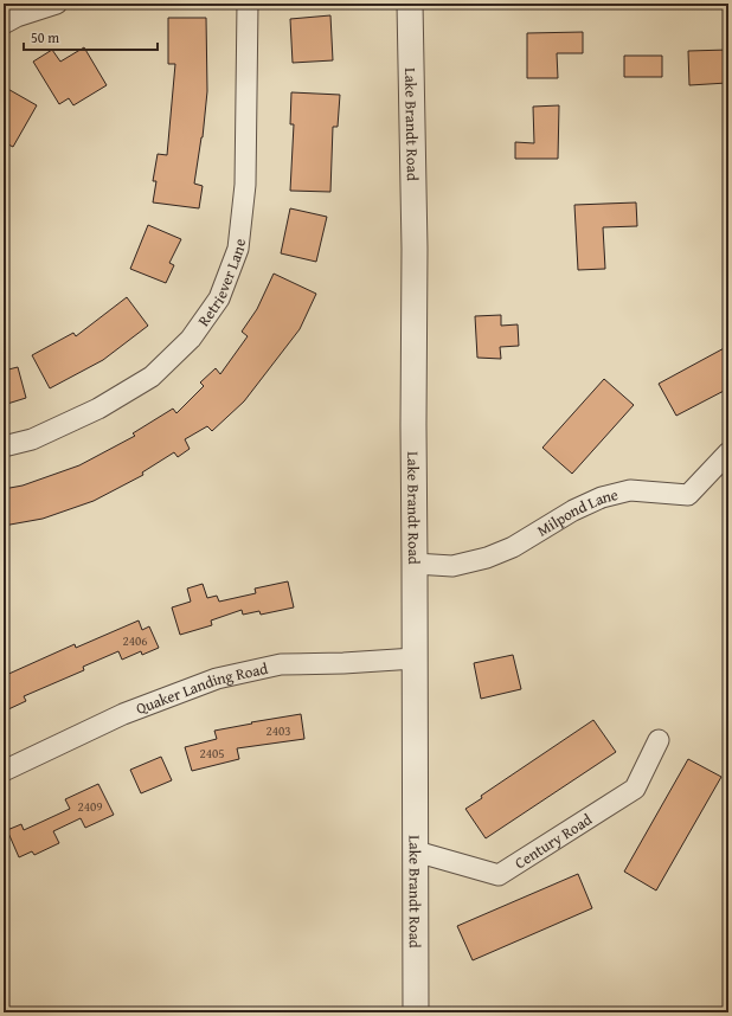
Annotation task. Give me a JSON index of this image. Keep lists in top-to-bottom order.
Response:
{
  "streets": {
    "street": [
      "Lake Brandt Road",
      "Retriever Lane",
      "Milpond Lane",
      "Quaker Landing Road",
      "Century Road"
    ]
  },
  "crossings": [
    ["Lake Brandt Road", "Milpond Lane"],
    ["Lake Brandt Road", "Quaker Landing Road"],
    ["Lake Brandt Road", "Century Road"]
  ],
  "house_numbers": [
    "2406",
    "2403",
    "2405",
    "2409"
  ],
  "scale_bar": "50 m"
}
